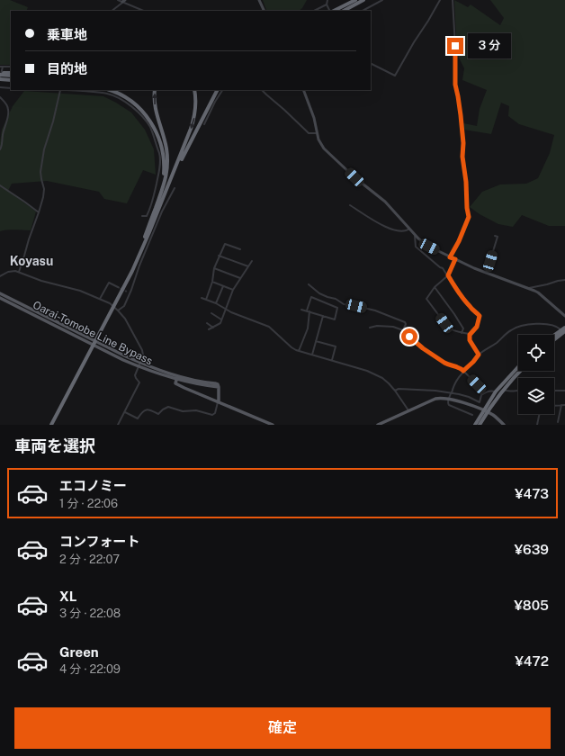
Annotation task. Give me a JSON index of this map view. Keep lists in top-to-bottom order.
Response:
{
  "streets": {
    "main road": ["Oarai-Tomobe Line Bypass"]
  },
  "districts": ["Koyasu"],
  "page": {
    "banner": ["乗車地", "目的地"],
    "bubble": "3 分",
    "heading": "車両を選択",
    "list": [
      {
        "name": "エコノミー",
        "note": "1 分 · 22:06",
        "value": "¥473"
      },
      {
        "name": "コンフォート",
        "note": "2 分 · 22:07",
        "value": "¥639"
      },
      {
        "name": "XL",
        "note": "3 分 · 22:08",
        "value": "¥805"
      },
      {
        "name": "Green",
        "note": "4 分 · 22:09",
        "value": "¥472"
      }
    ],
    "buttons": "確定"
  }
}
